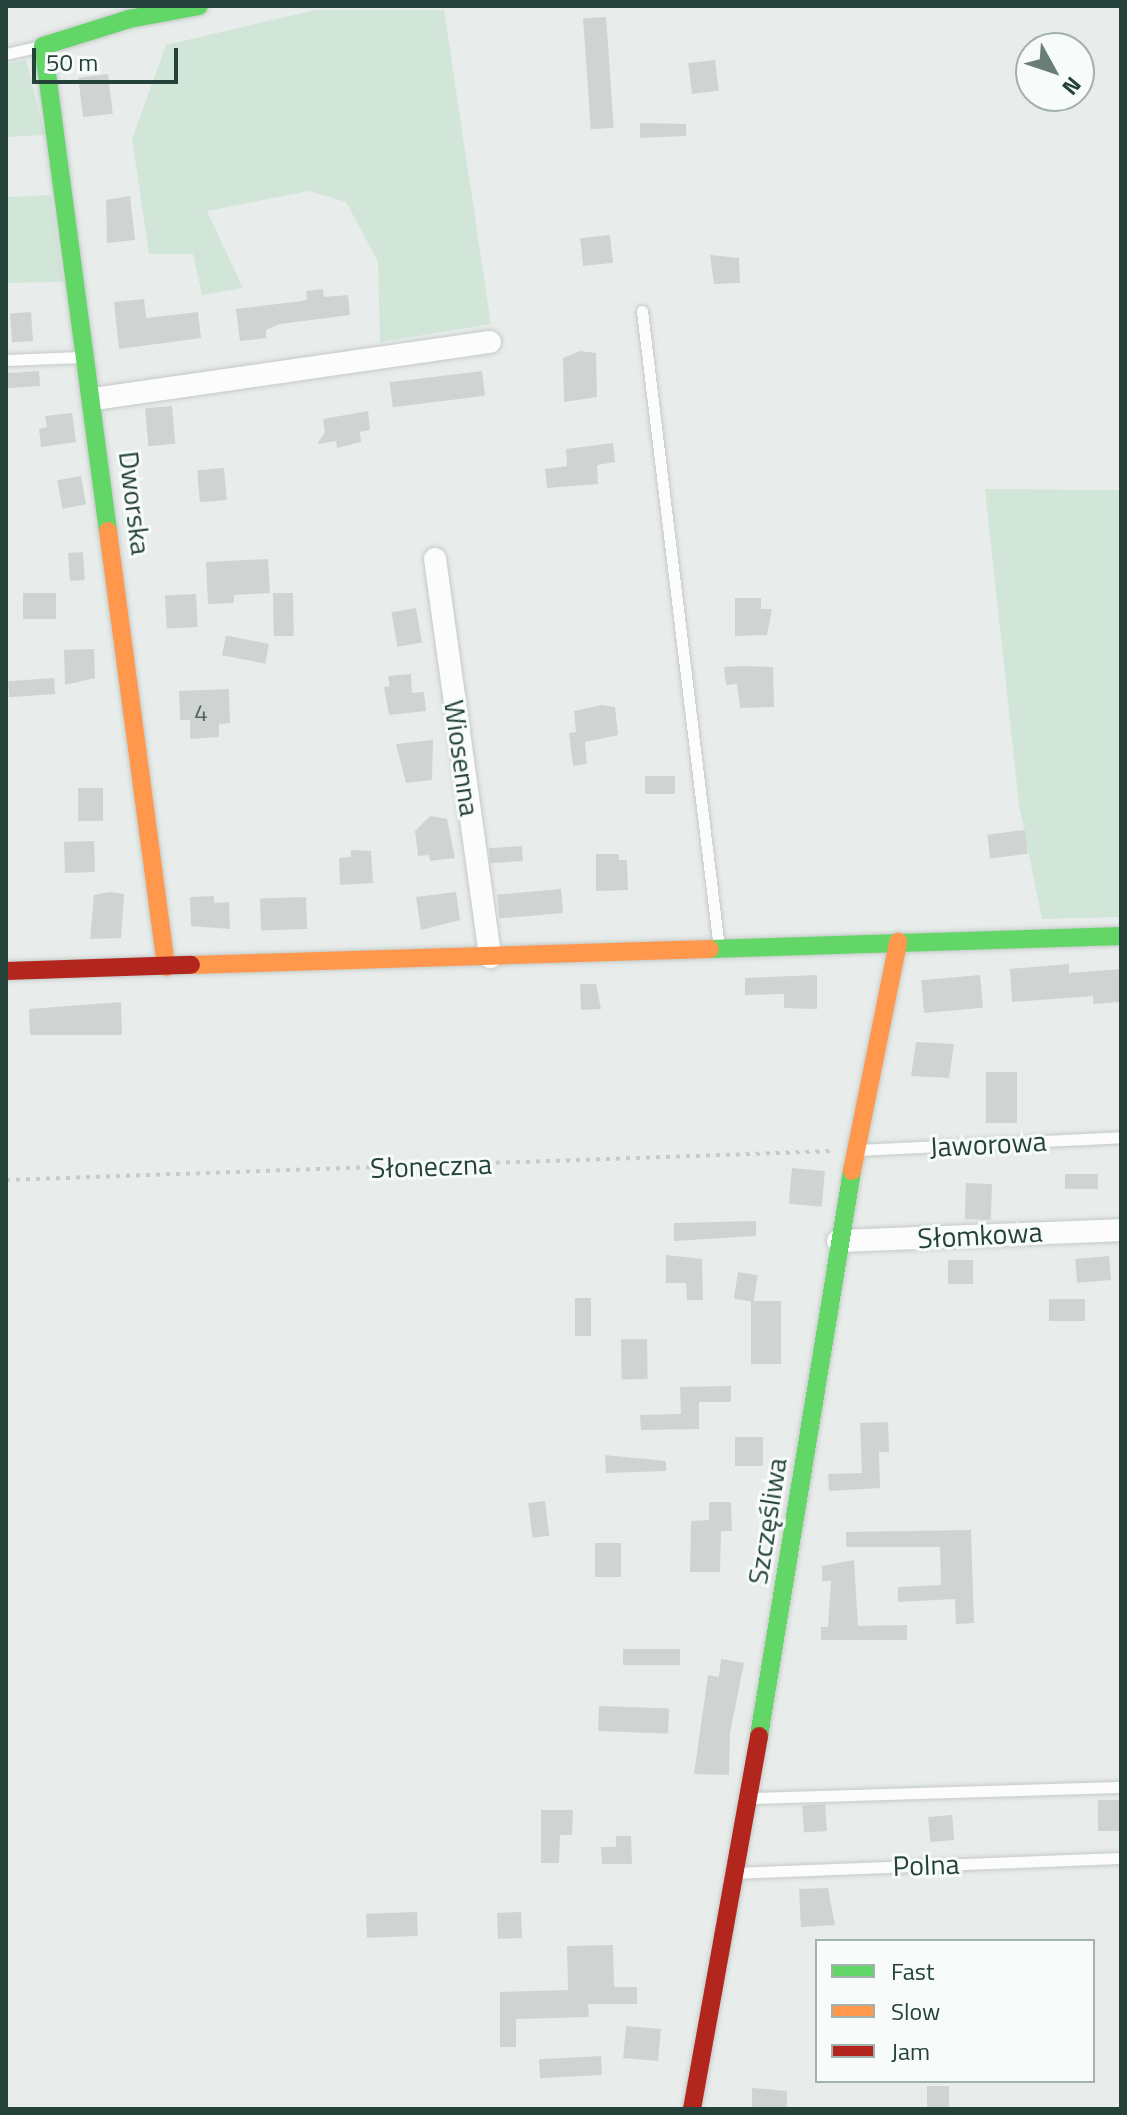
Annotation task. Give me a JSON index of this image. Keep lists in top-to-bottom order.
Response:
{
  "streets": {
    "street": [
      "Dworska",
      "Wiosenna",
      "Słomkowa",
      "Szczęśliwa"
    ],
    "lane": ["Jaworowa", "Polna"],
    "path": ["Słoneczna"]
  },
  "crossings": [
    ["Jaworowa", "Słoneczna"],
    ["Jaworowa", "Szczęśliwa"],
    ["Słoneczna", "Szczęśliwa"],
    ["Słomkowa", "Szczęśliwa"],
    ["Szczęśliwa", "Polna"]
  ],
  "house_numbers": ["4"],
  "legend": ["Fast", "Slow", "Jam"],
  "scale_bar": "50 m",
  "north": "bottom right"
}
